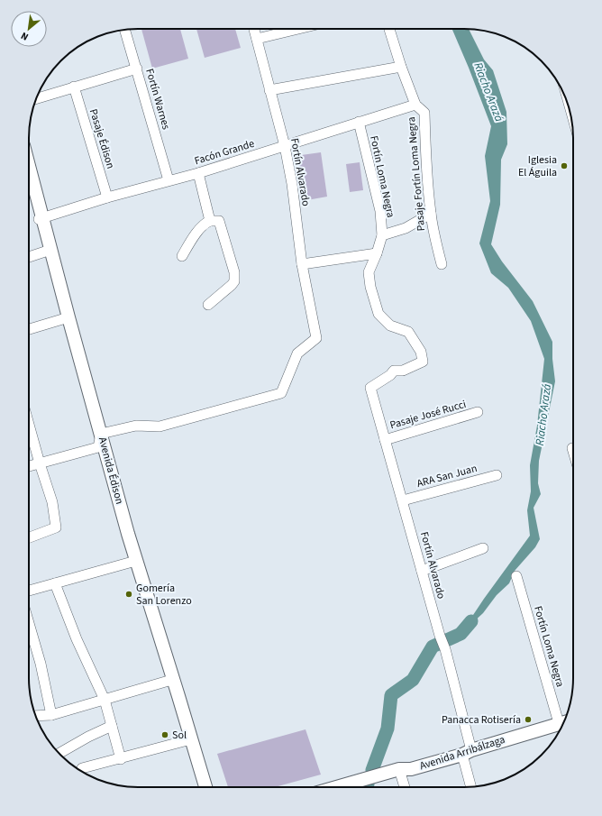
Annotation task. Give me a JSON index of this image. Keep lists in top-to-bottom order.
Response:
{
  "streets": {
    "main road": ["Avenida Édison", "Avenida Arribálzaga"],
    "street": [
      "Fortín Warnes",
      "Pasaje Édison",
      "Facón Grande",
      "Fortín Alvarado",
      "Pasaje Fortín Loma Negra",
      "Fortín Loma Negra",
      "Pasaje José Rucci",
      "ARA San Juan"
    ]
  },
  "crossings": [
    ["Fortín Warnes", "Facón Grande"],
    ["Pasaje Édison", "Facón Grande"],
    ["Facón Grande", "Fortín Alvarado"],
    ["Facón Grande", "Pasaje Fortín Loma Negra"],
    ["Facón Grande", "Fortín Loma Negra"],
    ["Facón Grande", "Avenida Édison"],
    ["Fortín Alvarado", "Fortín Loma Negra"],
    ["Fortín Alvarado", "Pasaje José Rucci"],
    ["Fortín Alvarado", "Avenida Édison"],
    ["Fortín Alvarado", "ARA San Juan"],
    ["Fortín Alvarado", "Avenida Arribálzaga"],
    ["Fortín Loma Negra", "Avenida Arribálzaga"]
  ],
  "water": ["Riacho Arazá"],
  "places": [
    "Iglesia El Águila",
    "Gomería San Lorenzo",
    "Panacca Rotisería",
    "Sol"
  ],
  "north": "bottom left"
}
